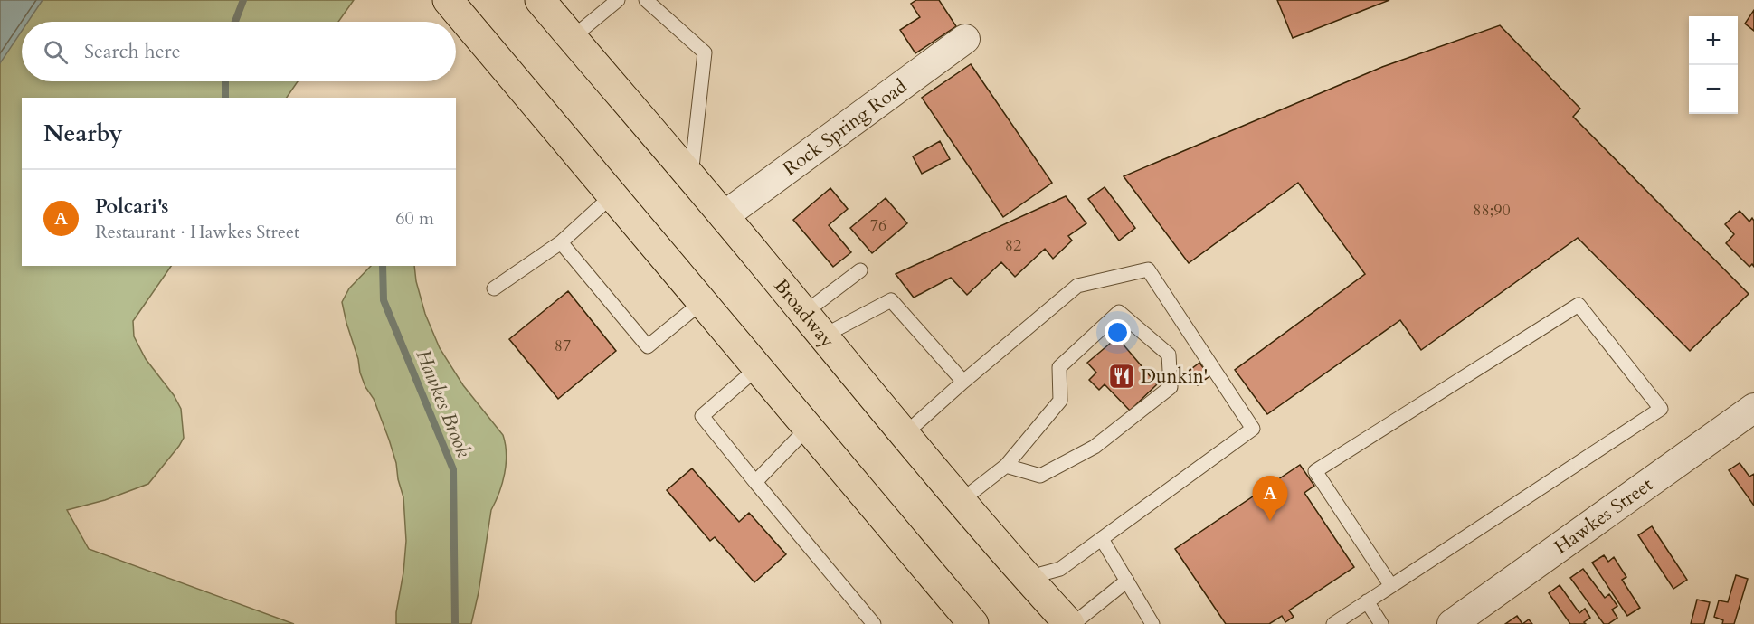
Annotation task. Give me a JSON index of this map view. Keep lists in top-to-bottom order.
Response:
{
  "streets": {
    "highway": ["Broadway"],
    "street": ["Rock Spring Road", "Hawkes Street"]
  },
  "crossings": [
    ["Rock Spring Road", "Broadway"]
  ],
  "water": ["Hawkes Brook"],
  "places": {
    "restaurant": ["Dunkin'"]
  },
  "house_numbers": [
    "88;90",
    "76",
    "82",
    "87"
  ],
  "page": {
    "map_buttons": ["+", "−"],
    "search": "Search here",
    "heading": "Nearby",
    "list": [
      {
        "mark": "A",
        "name": "Polcari's",
        "note": "Restaurant · Hawkes Street",
        "value": "60 m"
      }
    ],
    "pins": "A"
  }
}
